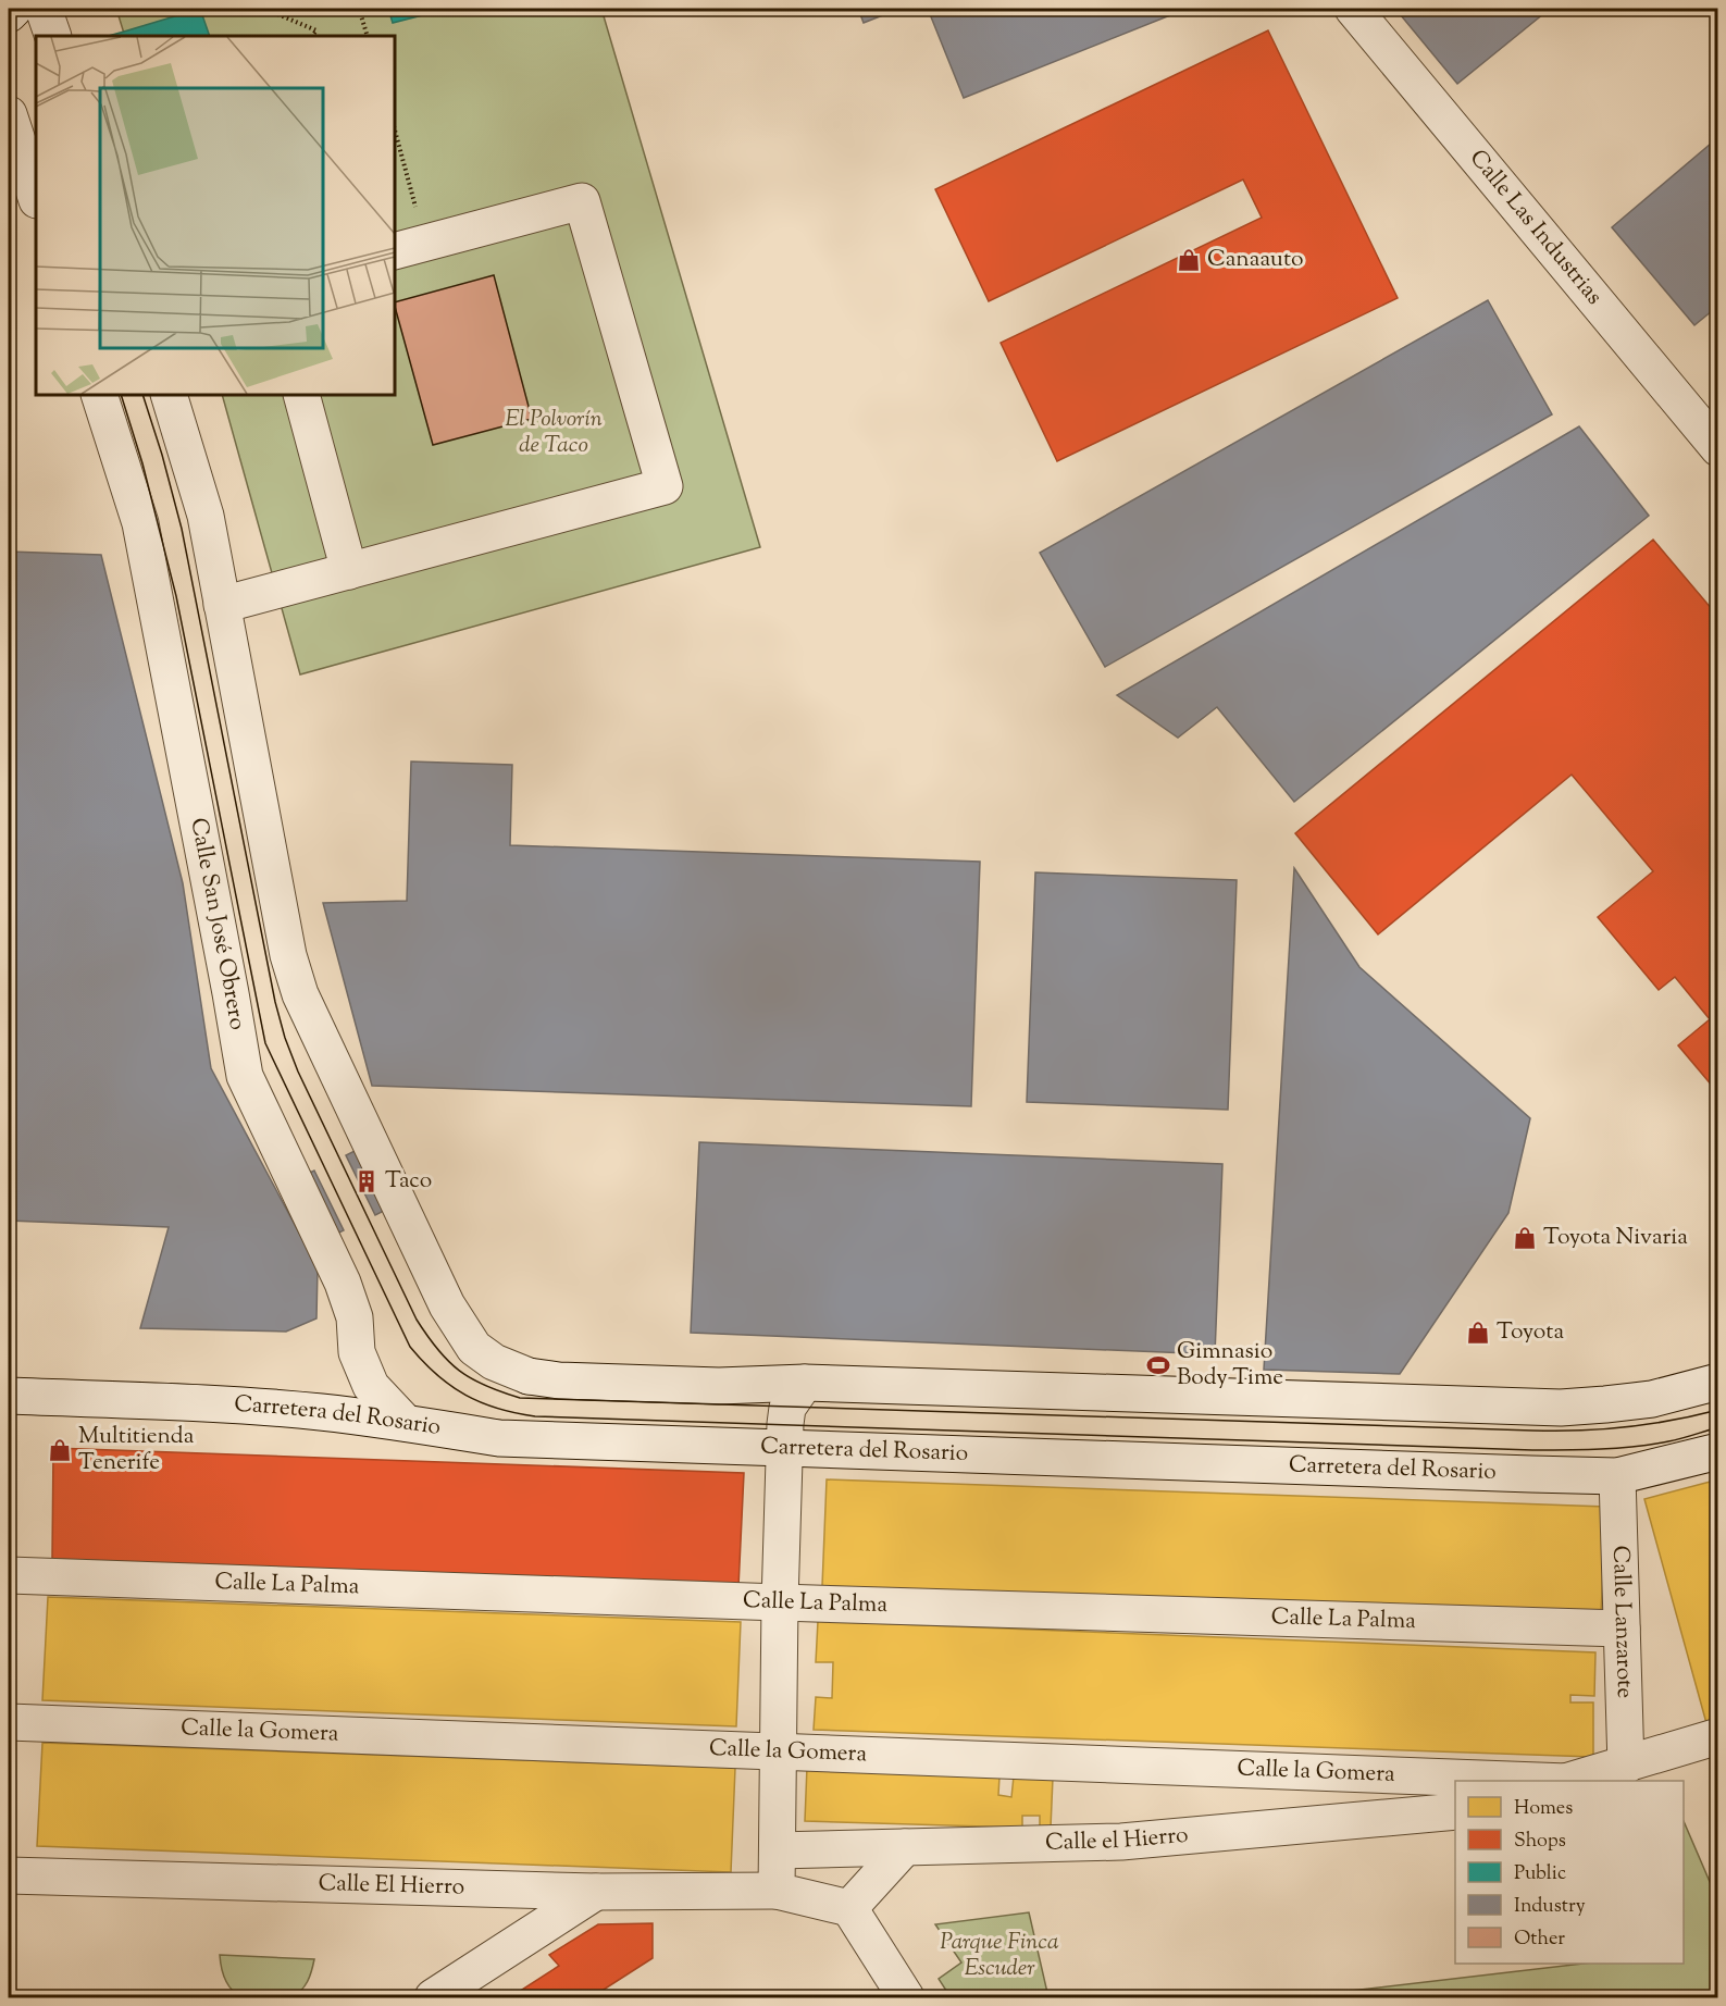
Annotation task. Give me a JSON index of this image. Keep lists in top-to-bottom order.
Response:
{
  "streets": {
    "street": [
      "Calle Las Industrias",
      "Calle San José Obrero",
      "Carretera del Rosario",
      "Calle La Palma",
      "Calle Lanzarote",
      "Calle la Gomera",
      "Calle el Hierro",
      "Calle El Hierro"
    ]
  },
  "crossings": [
    ["Calle San José Obrero", "Carretera del Rosario"],
    ["Carretera del Rosario", "Calle Lanzarote"],
    ["Calle La Palma", "Calle Lanzarote"]
  ],
  "parks": ["El Polvorín de Taco", "Parque Finca Escuder"],
  "places": {
    "shop": [
      "Canaauto",
      "Toyota Nivaria",
      "Toyota",
      "Multitienda Tenerife"
    ],
    "building": ["Taco"],
    "sports": ["Gimnasio Body Time"]
  },
  "legend": [
    "Homes",
    "Shops",
    "Public",
    "Industry",
    "Other"
  ]
}
